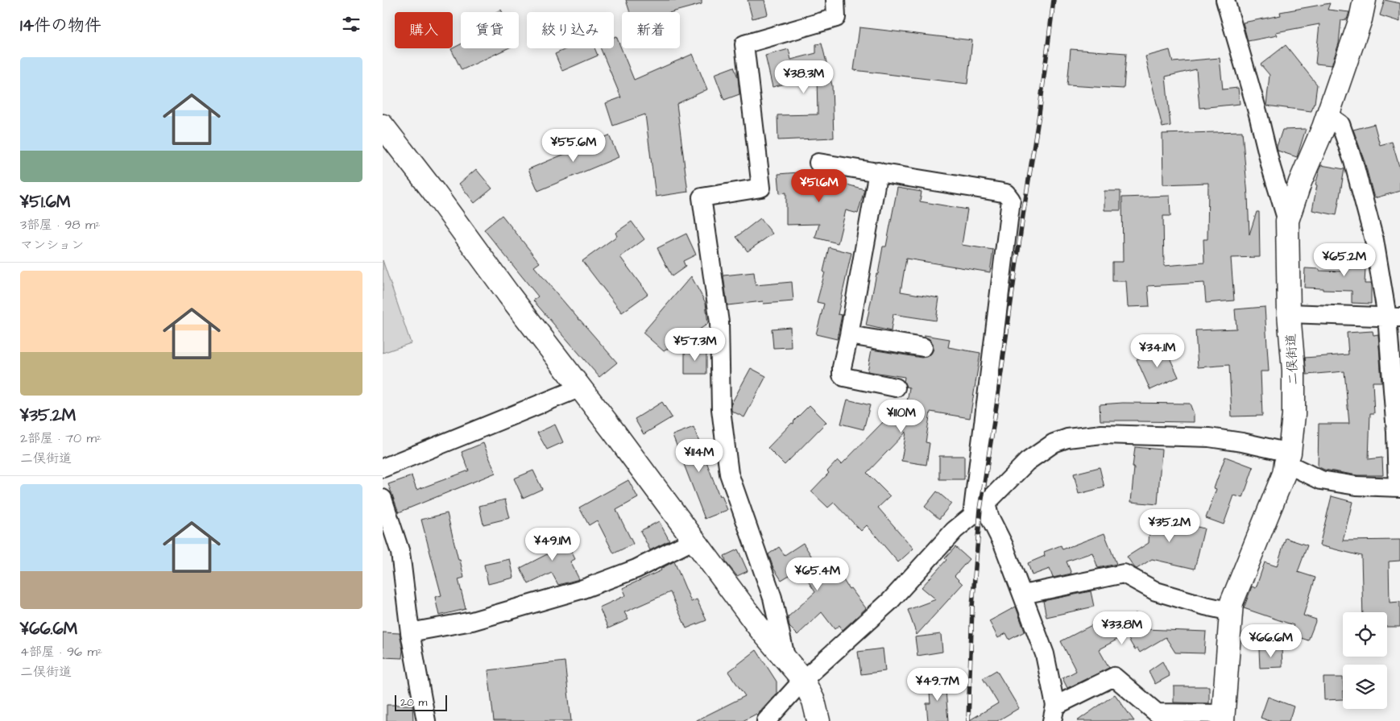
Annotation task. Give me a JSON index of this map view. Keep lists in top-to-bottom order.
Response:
{
  "streets": {
    "street": ["二俣街道"]
  },
  "scale_bar": "20 m",
  "page": {
    "heading": "14件の物件",
    "chip": [
      "購入",
      "賃貸",
      "絞り込み",
      "新着"
    ],
    "list": [
      {
        "name": "¥51.6M",
        "note": "3部屋 · 98 m² · マンション"
      },
      {
        "name": "¥35.2M",
        "note": "2部屋 · 70 m² · 二俣街道"
      },
      {
        "name": "¥66.6M",
        "note": "4部屋 · 96 m² · 二俣街道"
      }
    ],
    "price": [
      "¥38.3M",
      "¥55.6M",
      "¥51.6M",
      "¥65.2M",
      "¥57.3M",
      "¥34.1M",
      "¥110M",
      "¥114M",
      "¥35.2M",
      "¥49.1M",
      "¥65.4M",
      "¥33.8M",
      "¥66.6M",
      "¥49.7M"
    ],
    "scale": "20 m"
  }
}
